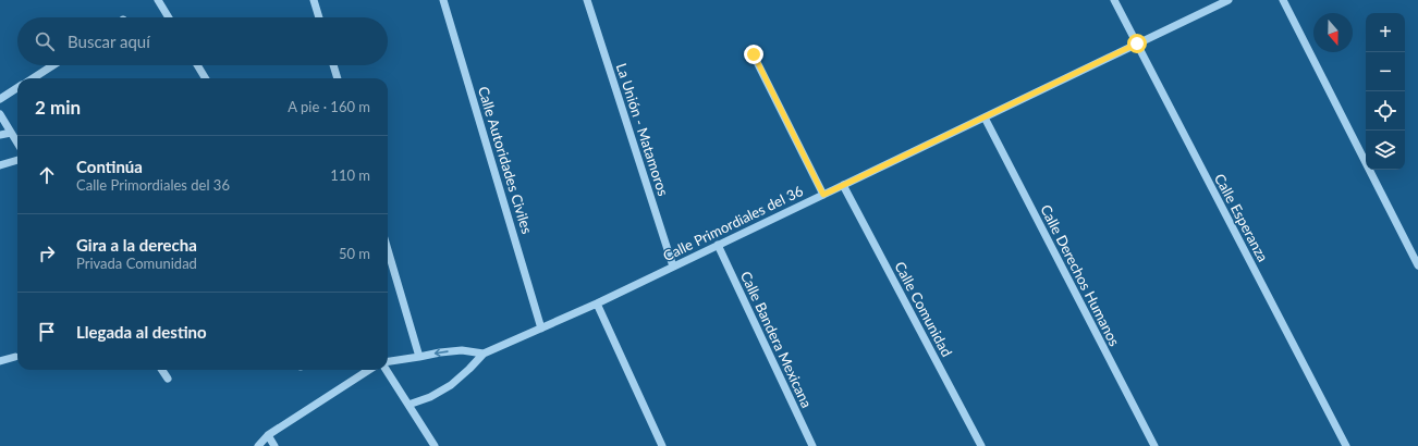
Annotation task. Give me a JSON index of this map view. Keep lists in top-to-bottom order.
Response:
{
  "streets": {
    "street": [
      "La Unión - Matamoros",
      "Calle Autoridades Civiles",
      "Calle Esperanza",
      "Calle Primordiales del 36",
      "Calle Derechos Humanos",
      "Calle Comunidad",
      "Calle Bandera Mexicana"
    ]
  },
  "crossings": [
    ["La Unión - Matamoros", "Calle Primordiales del 36"],
    ["Calle Autoridades Civiles", "Calle Primordiales del 36"],
    ["Calle Esperanza", "Calle Primordiales del 36"],
    ["Calle Primordiales del 36", "Calle Derechos Humanos"],
    ["Calle Primordiales del 36", "Calle Comunidad"],
    ["Calle Primordiales del 36", "Calle Bandera Mexicana"]
  ],
  "north": "bottom",
  "page": {
    "map_buttons": ["+", "−"],
    "search": "Buscar aquí",
    "heading": ["2 min", "A pie · 160 m"],
    "list": [
      ["Continúa", "Calle Primordiales del 36", "110 m"],
      ["Gira a la derecha", "Privada Comunidad", "50 m"],
      "Llegada al destino"
    ]
  }
}
